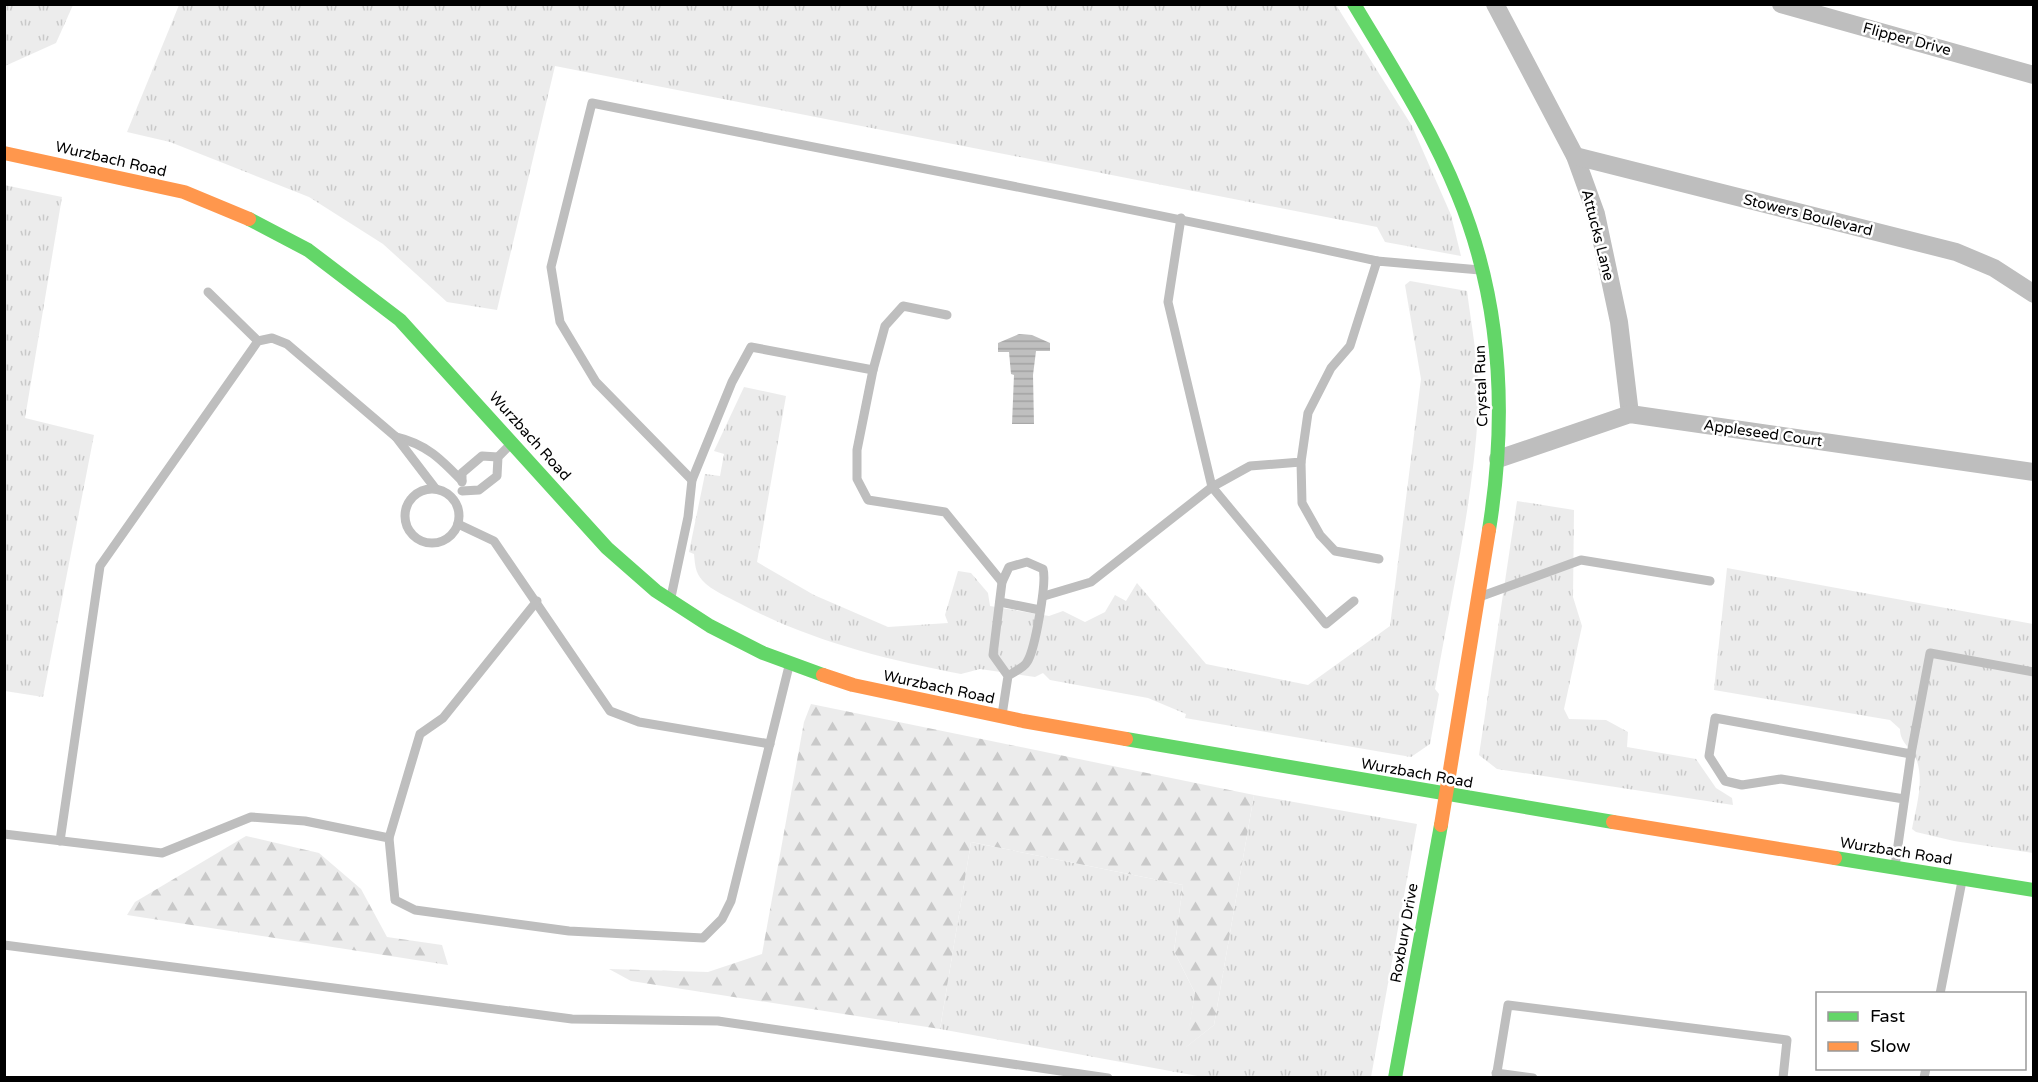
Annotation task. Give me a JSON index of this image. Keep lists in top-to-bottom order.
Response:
{
  "streets": {
    "main road": ["Wurzbach Road", "Crystal Run", "Roxbury Drive"],
    "street": [
      "Flipper Drive",
      "Stowers Boulevard",
      "Attucks Lane",
      "Appleseed Court"
    ]
  },
  "crossings": [
    ["Wurzbach Road", "Crystal Run"],
    ["Wurzbach Road", "Roxbury Drive"],
    ["Stowers Boulevard", "Attucks Lane"],
    ["Attucks Lane", "Appleseed Court"],
    ["Crystal Run", "Appleseed Court"],
    ["Crystal Run", "Roxbury Drive"]
  ],
  "legend": ["Fast", "Slow"]
}
